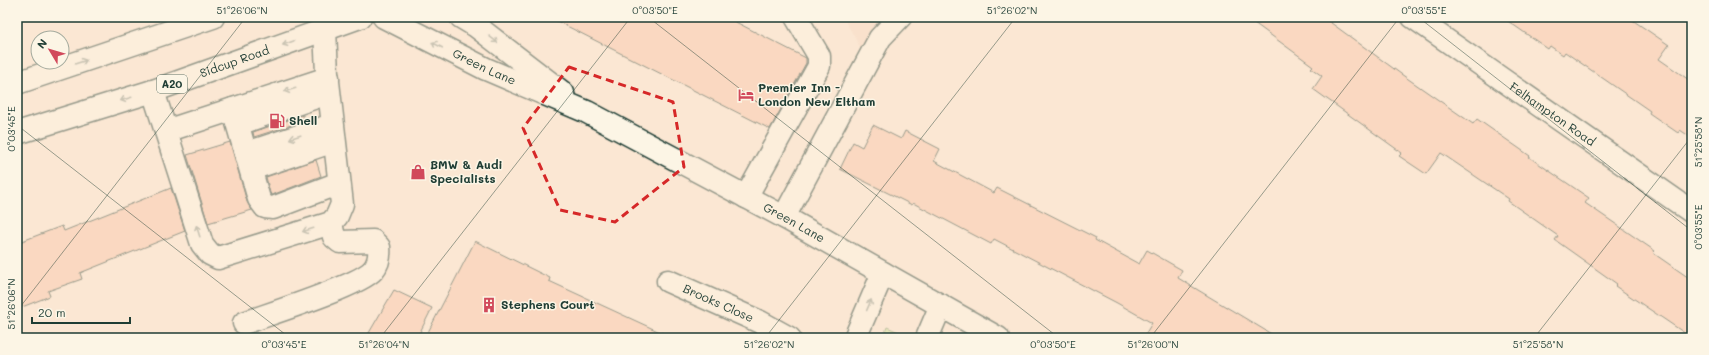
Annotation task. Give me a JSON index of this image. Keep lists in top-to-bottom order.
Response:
{
  "streets": {
    "main road": [
      "Sidcup Road",
      "Green Lane",
      "A20",
      "Felhampton Road",
      "Brooks Close"
    ]
  },
  "places": {
    "hotel": ["Premier Inn - London New Eltham"],
    "fuel station": ["Shell"],
    "shop": ["BMW & Audi Specialists"],
    "building": ["Stephens Court"]
  },
  "scale_bar": "20 m",
  "north": "top left",
  "coordinates": [
    "51°26'06\"N",
    "0°03'50\"E",
    "51°26'02\"N",
    "0°03'55\"E",
    "0°03'45\"E",
    "51°25'58\"N",
    "51°26'04\"N",
    "51°26'00\"N"
  ]
}
